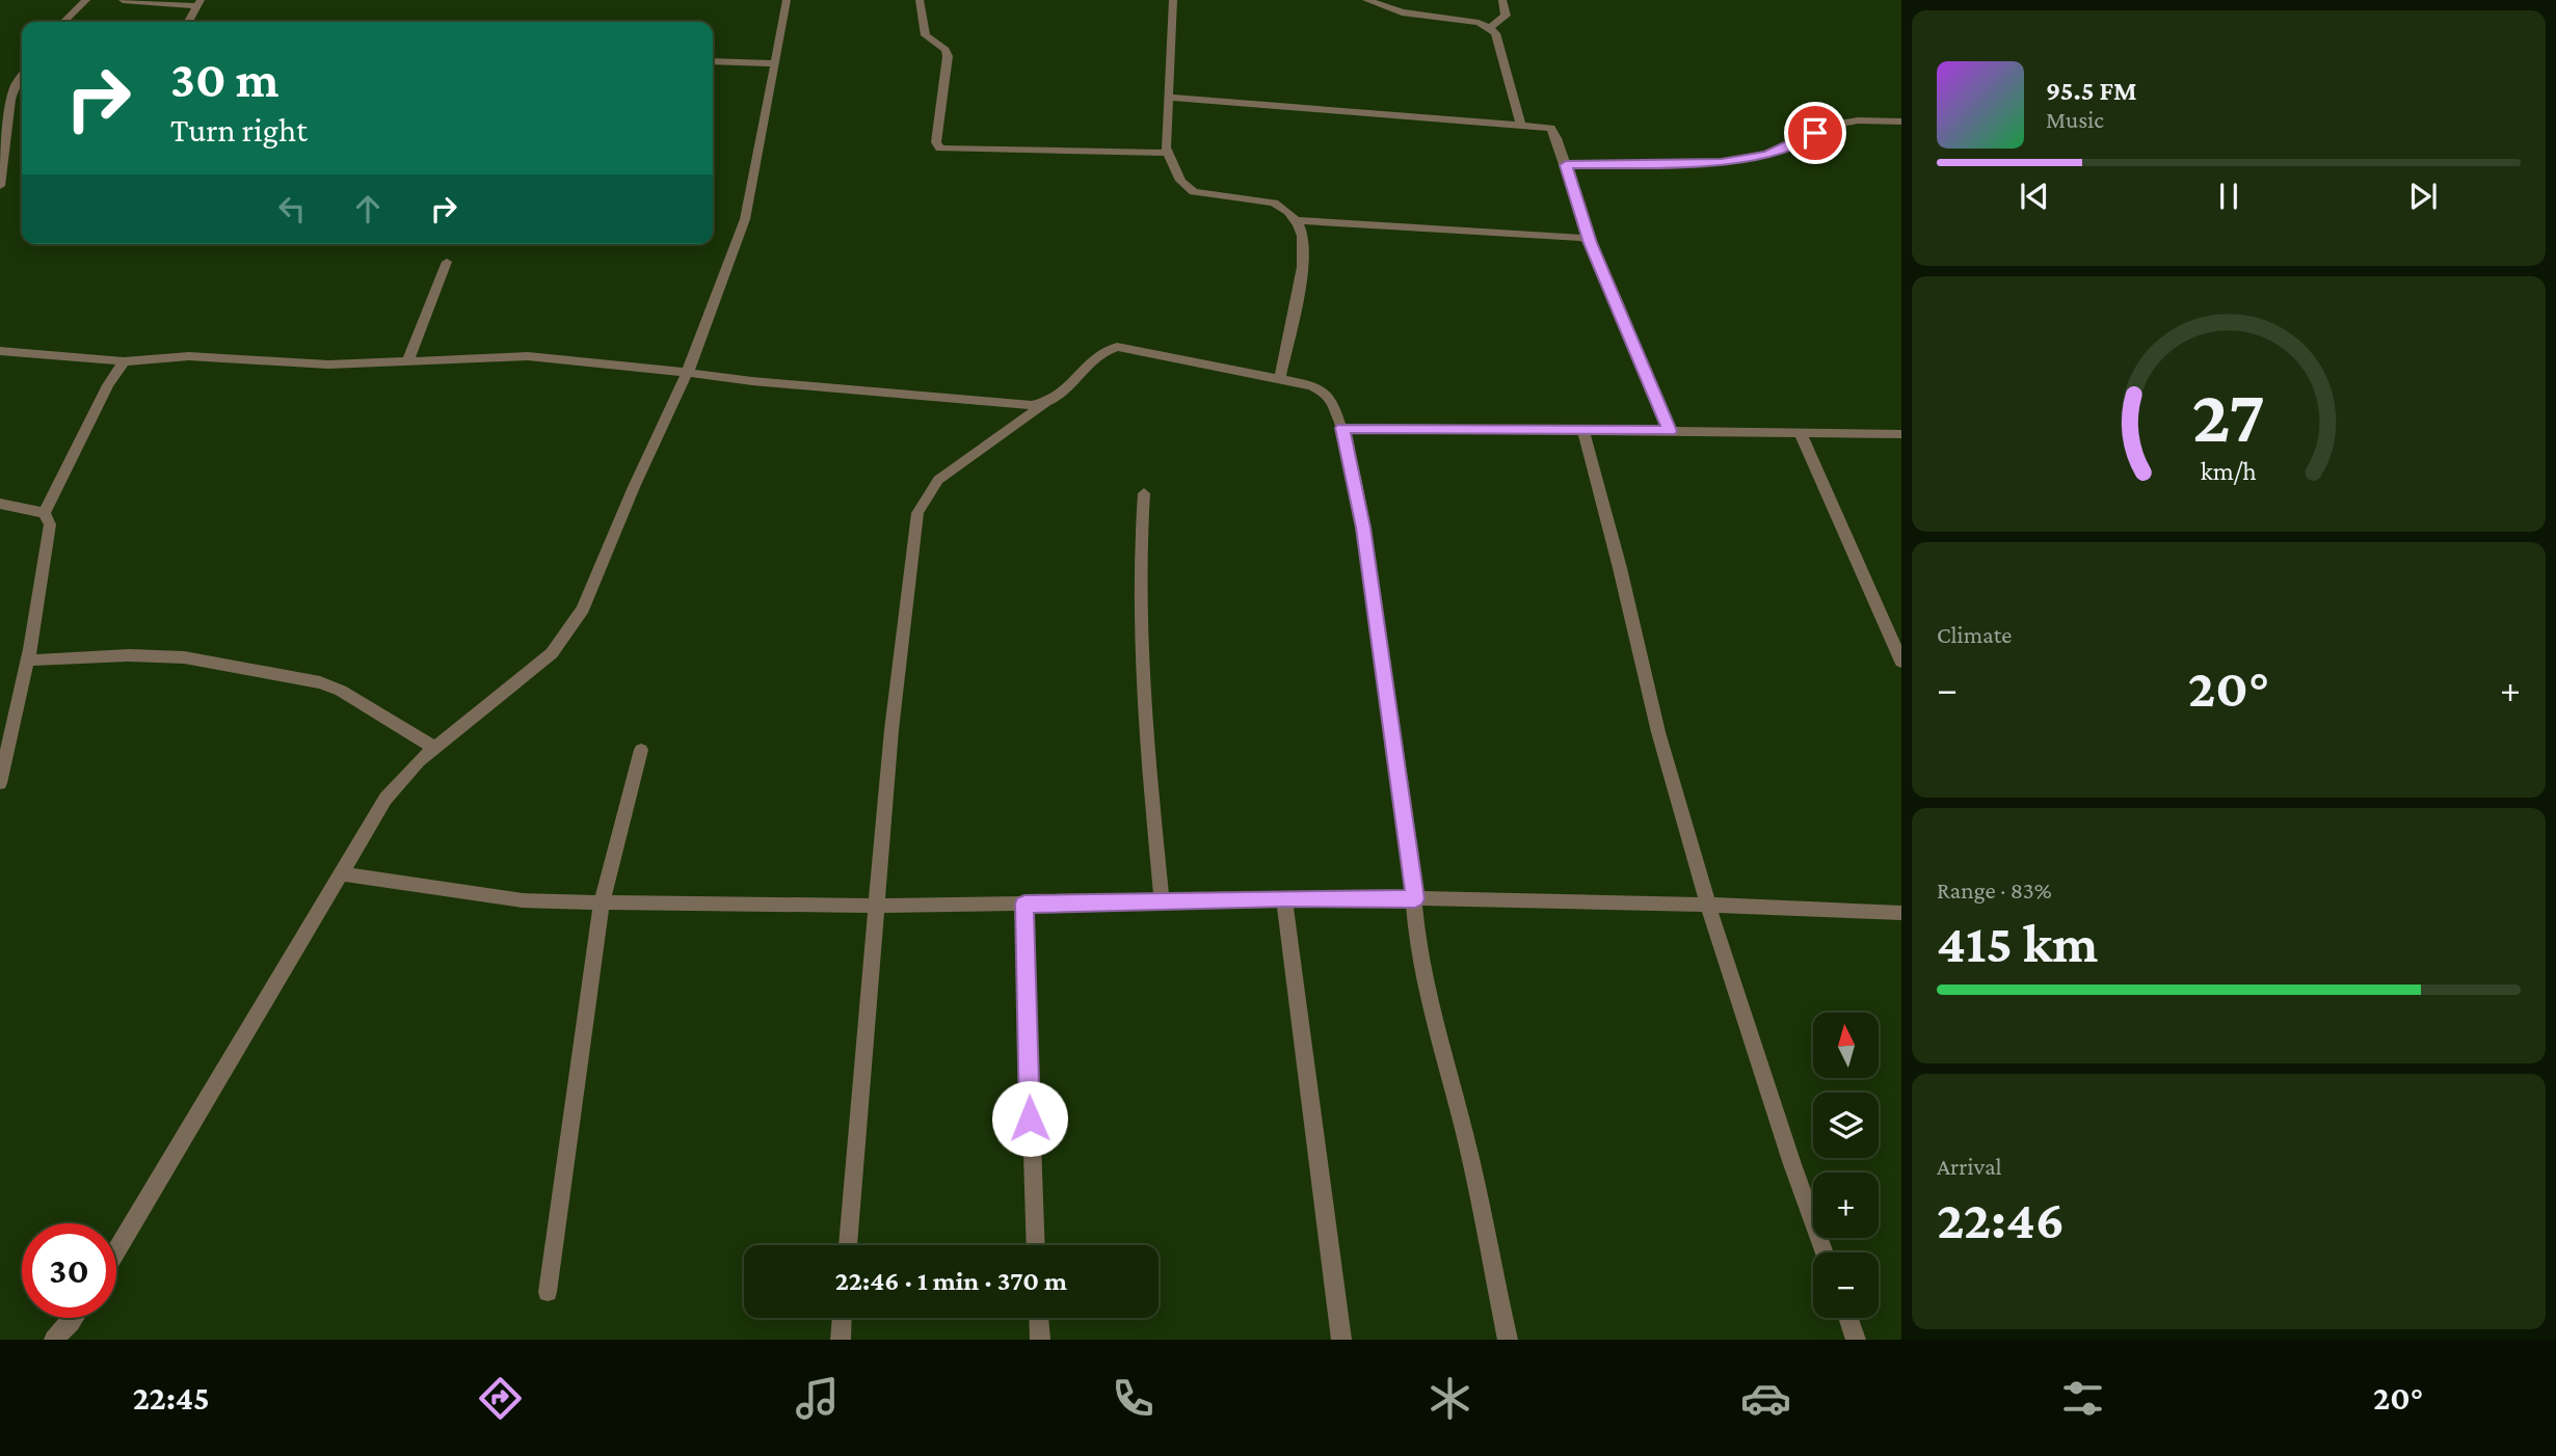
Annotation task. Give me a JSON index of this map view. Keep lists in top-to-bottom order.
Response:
{
  "north": "top",
  "page": {
    "turn": ["30 m", "Turn right"],
    "song": ["95.5 FM", "Music"],
    "tile": [
      "Climate",
      ["Range · 83%", "415 km"],
      ["Arrival", "22:46"]
    ],
    "heat": ["−", "20°", "+"],
    "map_buttons": ["+", "−"],
    "limit": "30",
    "trip": "22:46 · 1 min · 370 m",
    "tabs": ["22:45", "20°"],
    "gauge": ["27", "km/h"]
  }
}
